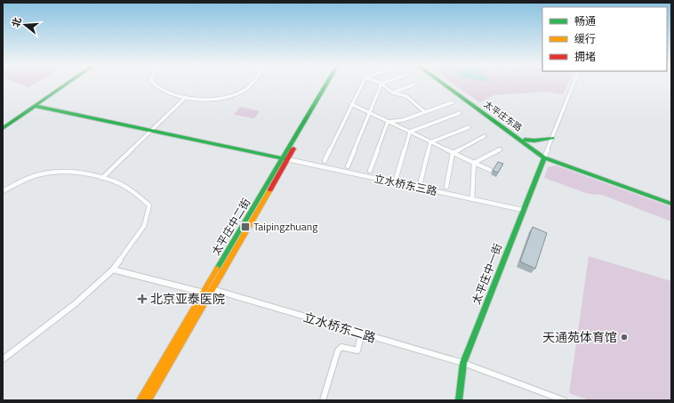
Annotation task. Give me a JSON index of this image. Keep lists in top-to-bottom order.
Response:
{
  "streets": {
    "main road": ["太平庄东路", "太平庄中二街", "太平庄中一街"],
    "street": ["立水桥东三路", "立水桥东二路"]
  },
  "crossings": [
    ["太平庄东路", "太平庄中一街"],
    ["立水桥东三路", "太平庄中二街"],
    ["立水桥东三路", "太平庄中一街"],
    ["太平庄中二街", "立水桥东二路"],
    ["太平庄中一街", "立水桥东二路"]
  ],
  "places": {
    "transit": ["Taipingzhuang"],
    "health": ["北京亚泰医院"],
    "other": ["天通苑体育馆"]
  },
  "legend": ["畅通", "缓行", "拥堵"],
  "north": "left"
}
